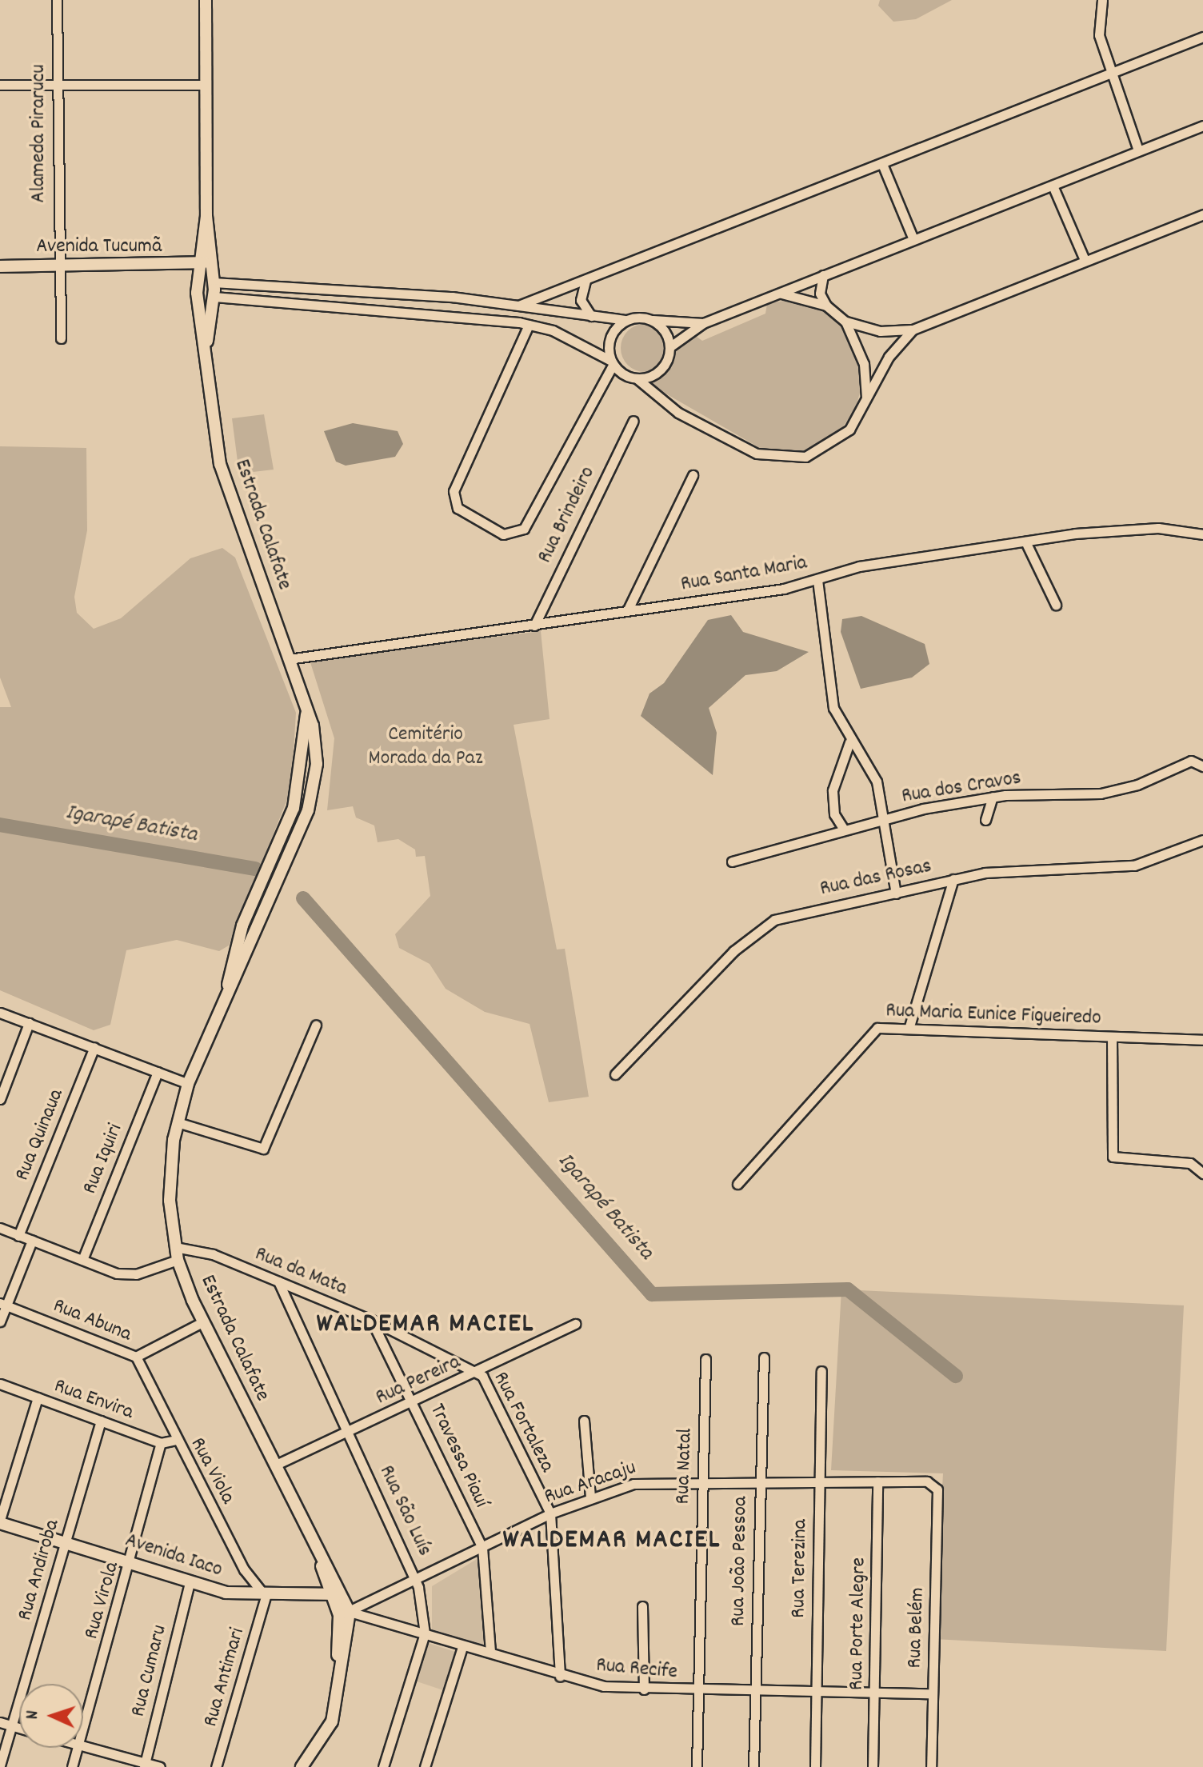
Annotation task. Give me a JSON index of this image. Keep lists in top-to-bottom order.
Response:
{
  "streets": {
    "street": [
      "Alameda Pirarucu",
      "Avenida Tucumã",
      "Rua Brindeiro",
      "Estrada Calafate",
      "Rua Santa Maria",
      "Rua dos Cravos",
      "Rua das Rosas",
      "Rua Maria Eunice Figueiredo",
      "Rua Quinaua",
      "Rua Iquiri",
      "Rua da Mata",
      "Rua Abuna",
      "Rua Pereira",
      "Rua Envira",
      "Rua Fortaleza",
      "Travessa Piauí",
      "Rua Natal",
      "Rua Viola",
      "Rua Aracaju",
      "Rua São Luís",
      "Avenida Iaco",
      "Rua João Pessoa",
      "Rua Terezina",
      "Rua Andiroba",
      "Rua Virola",
      "Rua Porte Alegre",
      "Rua Belém",
      "Rua Recife",
      "Rua Cumaru",
      "Rua Antimari"
    ]
  },
  "crossings": [
    ["Alameda Pirarucu", "Avenida Tucumã"],
    ["Avenida Tucumã", "Estrada Calafate"],
    ["Rua Brindeiro", "Rua Santa Maria"],
    ["Estrada Calafate", "Rua Santa Maria"],
    ["Estrada Calafate", "Rua da Mata"],
    ["Estrada Calafate", "Rua Abuna"],
    ["Estrada Calafate", "Rua Pereira"],
    ["Estrada Calafate", "Rua Aracaju"],
    ["Estrada Calafate", "Avenida Iaco"],
    ["Estrada Calafate", "Rua Recife"],
    ["Rua da Mata", "Rua Pereira"],
    ["Rua da Mata", "Rua Fortaleza"],
    ["Rua da Mata", "Travessa Piauí"],
    ["Rua da Mata", "Rua São Luís"],
    ["Rua Abuna", "Rua Viola"],
    ["Rua Pereira", "Rua Fortaleza"],
    ["Rua Pereira", "Travessa Piauí"],
    ["Rua Pereira", "Rua São Luís"],
    ["Rua Envira", "Rua Andiroba"],
    ["Rua Envira", "Rua Virola"],
    ["Rua Fortaleza", "Rua Aracaju"],
    ["Rua Fortaleza", "Rua Recife"],
    ["Travessa Piauí", "Rua Aracaju"],
    ["Travessa Piauí", "Rua Recife"],
    ["Rua Natal", "Rua Aracaju"],
    ["Rua Natal", "Rua Recife"],
    ["Rua Viola", "Avenida Iaco"],
    ["Rua Viola", "Rua Antimari"],
    ["Rua Aracaju", "Rua São Luís"],
    ["Rua Aracaju", "Rua João Pessoa"],
    ["Rua Aracaju", "Rua Terezina"],
    ["Rua Aracaju", "Rua Porte Alegre"],
    ["Rua Aracaju", "Rua Belém"],
    ["Rua Aracaju", "Rua Recife"],
    ["Rua São Luís", "Rua Recife"],
    ["Avenida Iaco", "Rua Andiroba"],
    ["Avenida Iaco", "Rua Virola"],
    ["Avenida Iaco", "Rua Cumaru"],
    ["Avenida Iaco", "Rua Antimari"],
    ["Rua João Pessoa", "Rua Recife"],
    ["Rua Terezina", "Rua Recife"],
    ["Rua Porte Alegre", "Rua Recife"],
    ["Rua Belém", "Rua Recife"]
  ],
  "districts": ["WALDEMAR MACIEL", "WALDEMAR MACIEL"],
  "water": ["Igarapé Batista"],
  "parks": ["Cemitério Morada da Paz"],
  "north": "left"
}
